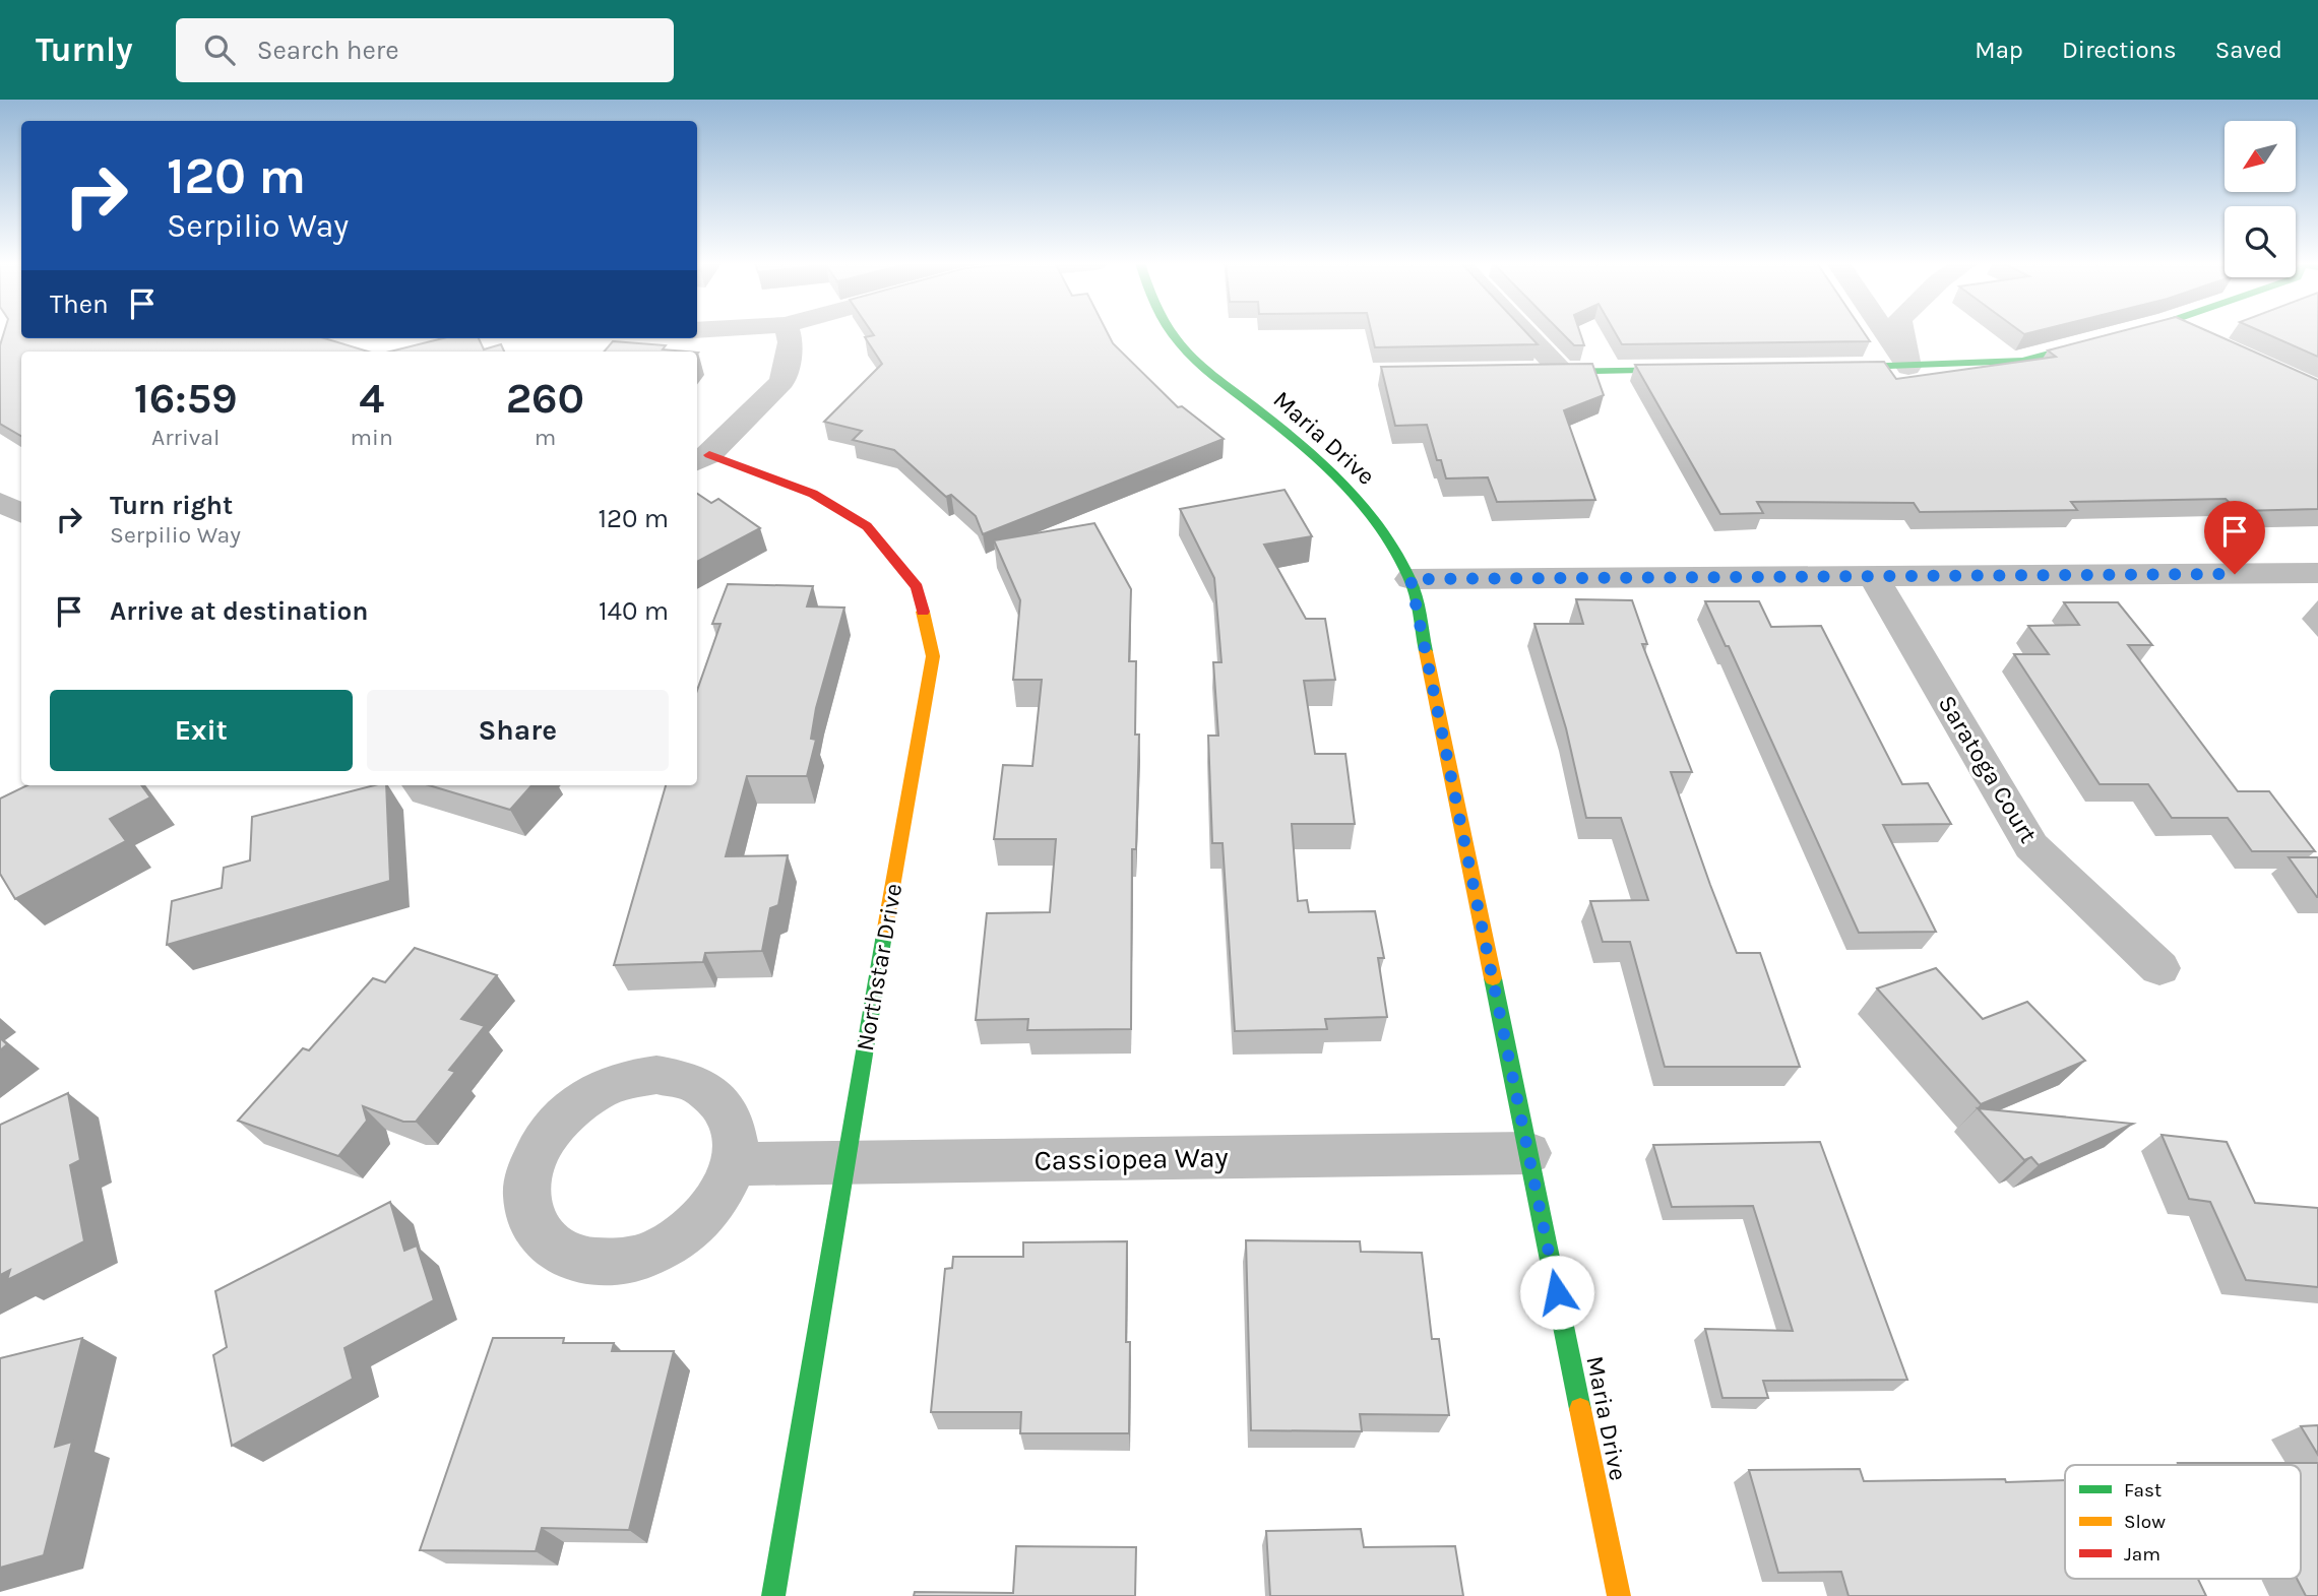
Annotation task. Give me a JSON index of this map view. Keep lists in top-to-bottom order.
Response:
{
  "streets": {
    "street": [
      "Maria Drive",
      "Saratoga Court",
      "Northstar Drive",
      "Cassiopea Way"
    ]
  },
  "crossings": [
    ["Maria Drive", "Cassiopea Way"],
    ["Northstar Drive", "Cassiopea Way"]
  ],
  "legend": ["Fast", "Slow", "Jam"],
  "north": "bottom left",
  "page": {
    "header": "Turnly",
    "search": "Search here",
    "nav": ["Map", "Directions", "Saved"],
    "turn": ["120 m", "Serpilio Way"],
    "then": "Then",
    "eta": [
      "16:59",
      "Arrival",
      "4",
      "min",
      "260",
      "m"
    ],
    "list": [
      {
        "name": "Turn right",
        "note": "Serpilio Way",
        "value": "120 m"
      },
      {
        "name": "Arrive at destination",
        "value": "140 m"
      }
    ],
    "buttons": ["Exit", "Share"]
  }
}
